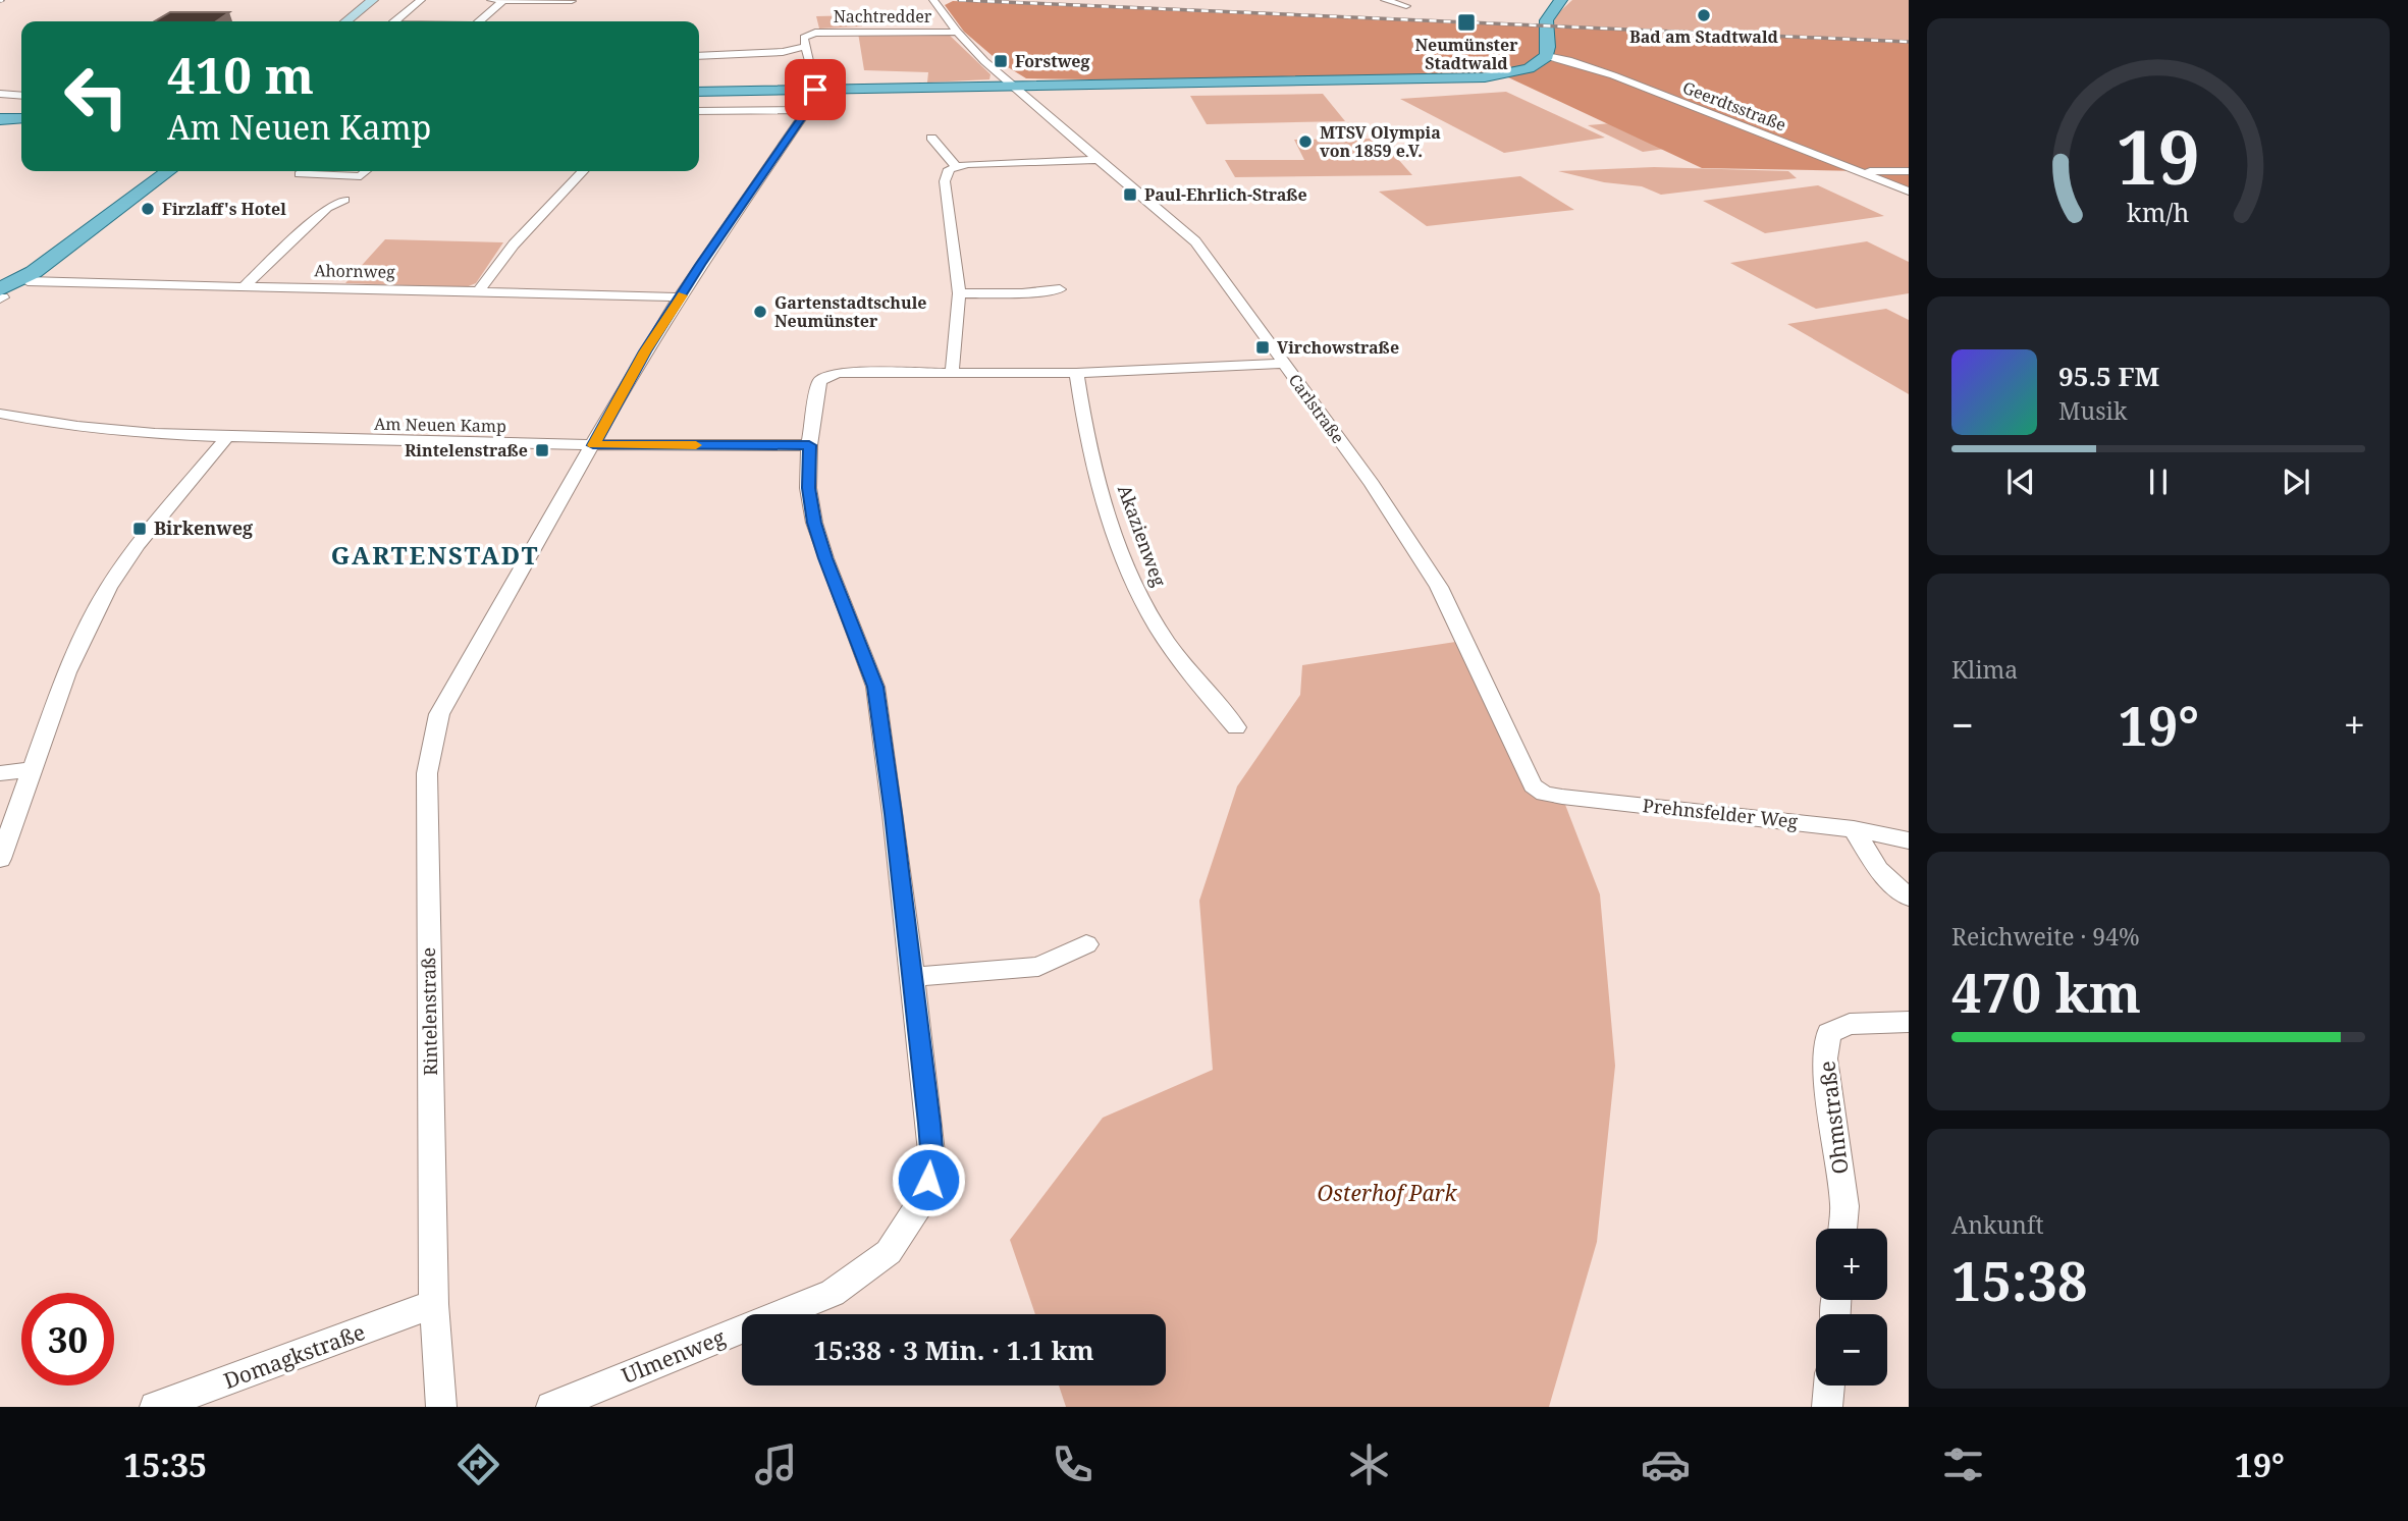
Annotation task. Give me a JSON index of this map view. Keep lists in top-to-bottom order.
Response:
{
  "streets": {
    "street": [
      "Nachtredder",
      "Geerdtsstraße",
      "Ahornweg",
      "Carlstraße",
      "Am Neuen Kamp",
      "Akazienweg",
      "Prehnsfelder Weg",
      "Rintelenstraße",
      "Ohmstraße",
      "Domagkstraße",
      "Ulmenweg"
    ]
  },
  "crossings": [
    ["Nachtredder", "Carlstraße"],
    ["Carlstraße", "Prehnsfelder Weg"],
    ["Am Neuen Kamp", "Rintelenstraße"],
    ["Am Neuen Kamp", "Ulmenweg"],
    ["Rintelenstraße", "Domagkstraße"]
  ],
  "districts": ["GARTENSTADT"],
  "parks": ["Osterhof Park"],
  "places": {
    "other": [
      "Bad am Stadtwald",
      "MTSV Olympia von 1859 e.V.",
      "Firzlaff's Hotel",
      "Gartenstadtschule Neumünster"
    ],
    "transit": [
      "Neumünster Stadtwald",
      "Forstweg",
      "Paul-Ehrlich-Straße",
      "Virchowstraße",
      "Rintelenstraße",
      "Birkenweg"
    ]
  },
  "page": {
    "turn": ["410 m", "Am Neuen Kamp"],
    "song": ["95.5 FM", "Musik"],
    "tile": [
      "Klima",
      ["Reichweite · 94%", "470 km"],
      ["Ankunft", "15:38"]
    ],
    "heat": ["−", "19°", "+"],
    "map_buttons": ["+", "−"],
    "limit": "30",
    "trip": "15:38 · 3 Min. · 1.1 km",
    "tabs": ["15:35", "19°"],
    "gauge": ["19", "km/h"]
  }
}
